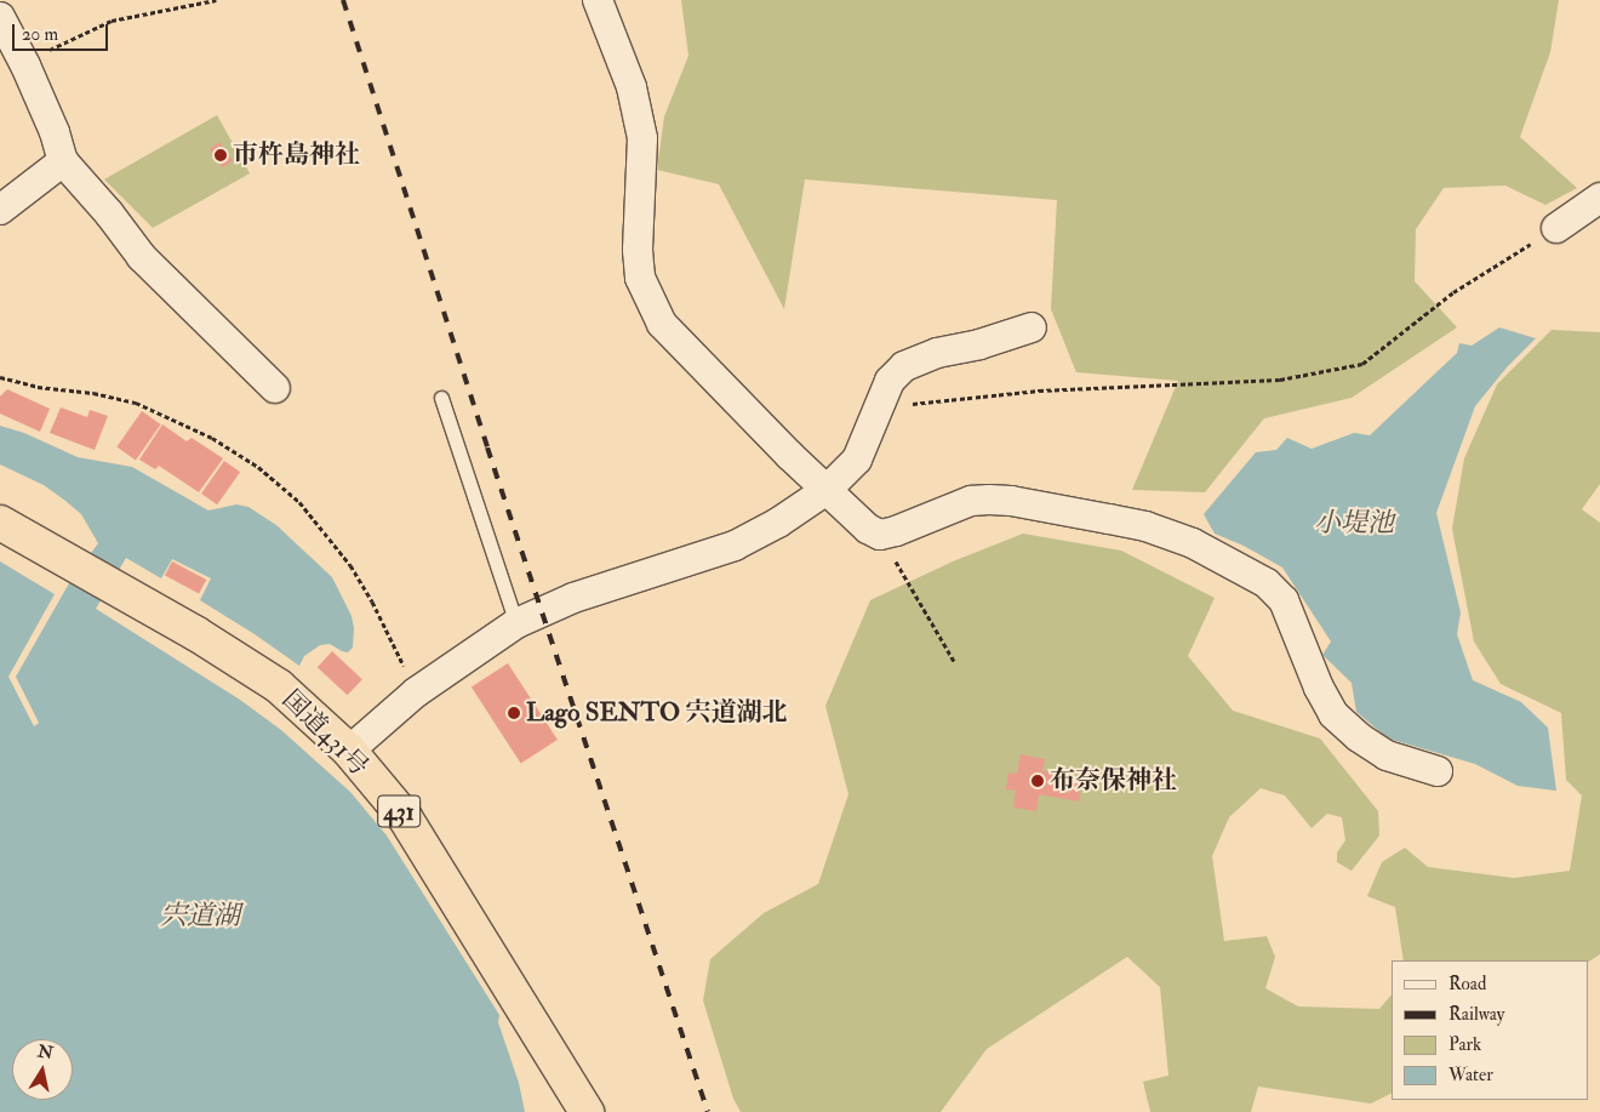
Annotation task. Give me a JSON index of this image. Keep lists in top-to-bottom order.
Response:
{
  "streets": {
    "highway": ["国道431号", "431"]
  },
  "water": ["小堤池", "宍道湖"],
  "places": ["市杵島神社", "Lago SENTO 宍道湖北", "布奈保神社"],
  "legend": [
    "Road",
    "Railway",
    "Park",
    "Water"
  ],
  "scale_bar": "20 m",
  "north": "top"
}
